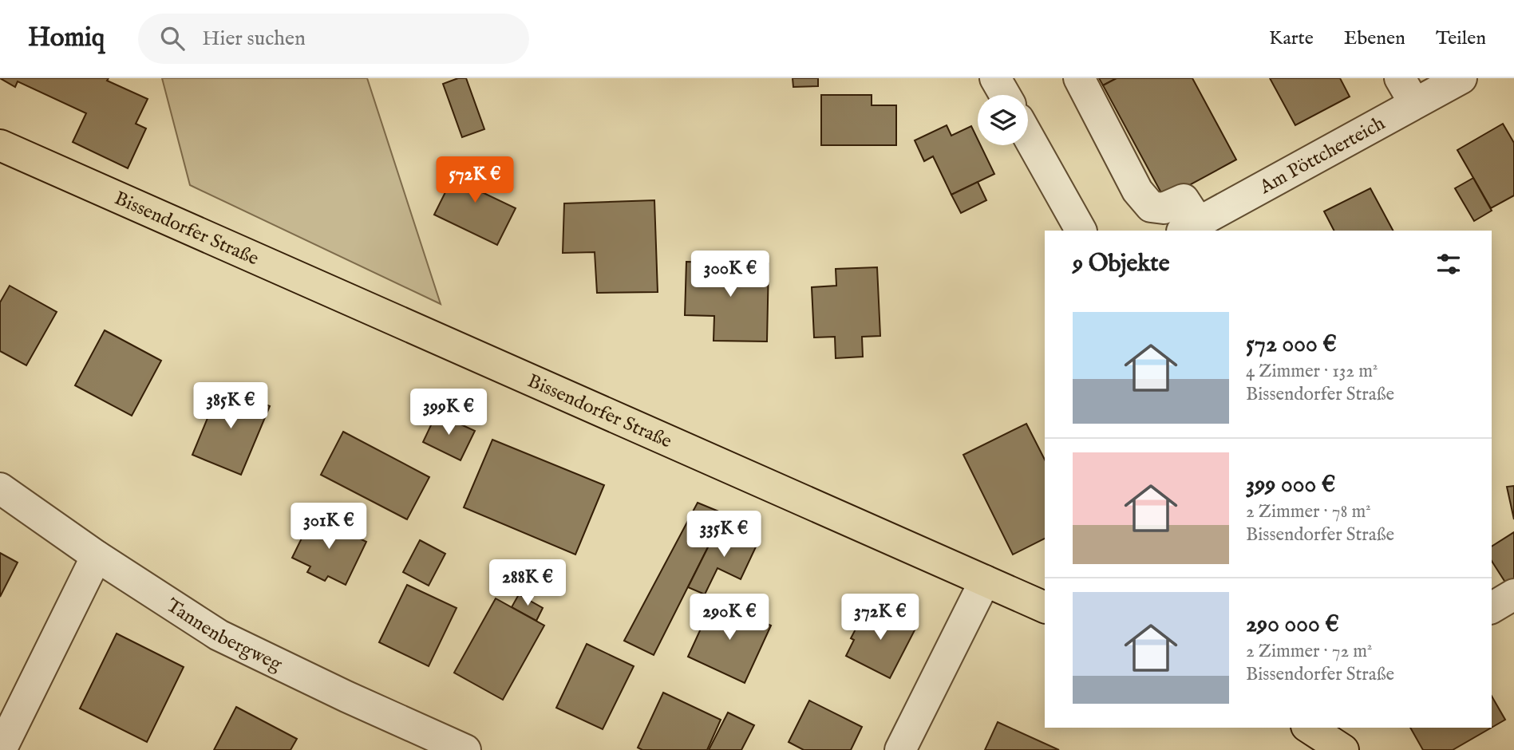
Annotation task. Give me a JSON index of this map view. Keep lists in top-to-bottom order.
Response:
{
  "streets": {
    "main road": ["Bissendorfer Straße"],
    "street": ["Am Pöttcherteich", "Tannenbergweg"]
  },
  "page": {
    "header": "Homiq",
    "search": "Hier suchen",
    "nav": ["Karte", "Ebenen", "Teilen"],
    "price": [
      "572K €",
      "300K €",
      "385K €",
      "399K €",
      "301K €",
      "335K €",
      "288K €",
      "290K €",
      "372K €"
    ],
    "heading": "9 Objekte",
    "list": [
      {
        "name": "572 000 €",
        "note": "4 Zimmer · 132 m² · Bissendorfer Straße"
      },
      {
        "name": "399 000 €",
        "note": "2 Zimmer · 78 m² · Bissendorfer Straße"
      },
      {
        "name": "290 000 €",
        "note": "2 Zimmer · 72 m² · Bissendorfer Straße"
      }
    ]
  }
}
